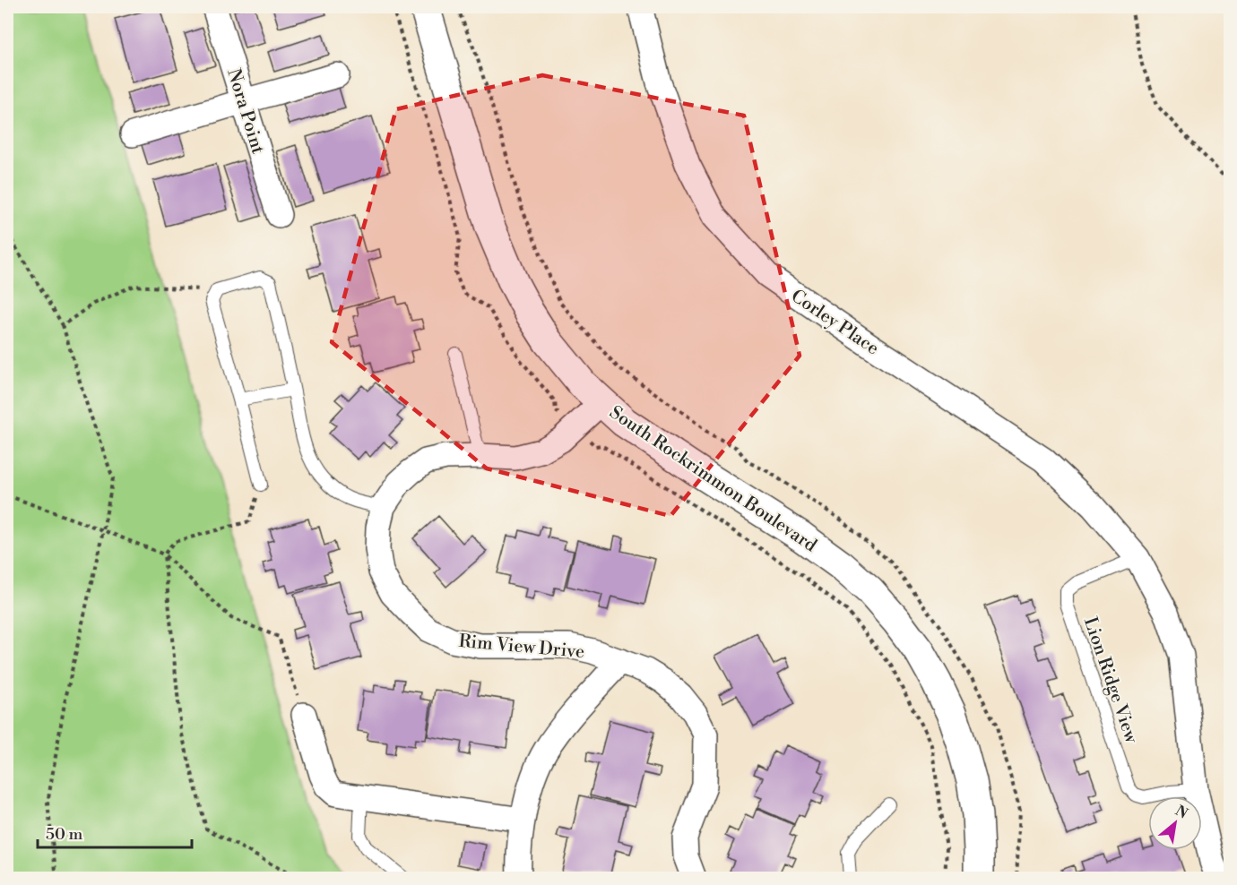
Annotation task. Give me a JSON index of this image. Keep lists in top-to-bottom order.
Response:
{
  "streets": {
    "main road": ["South Rockrimmon Boulevard"],
    "street": ["Nora Point", "Corley Place", "Rim View Drive"],
    "lane": ["Lion Ridge View"]
  },
  "crossings": [
    ["Corley Place", "Lion Ridge View"],
    ["South Rockrimmon Boulevard", "Rim View Drive"]
  ],
  "scale_bar": "50 m",
  "north": "top right"
}
